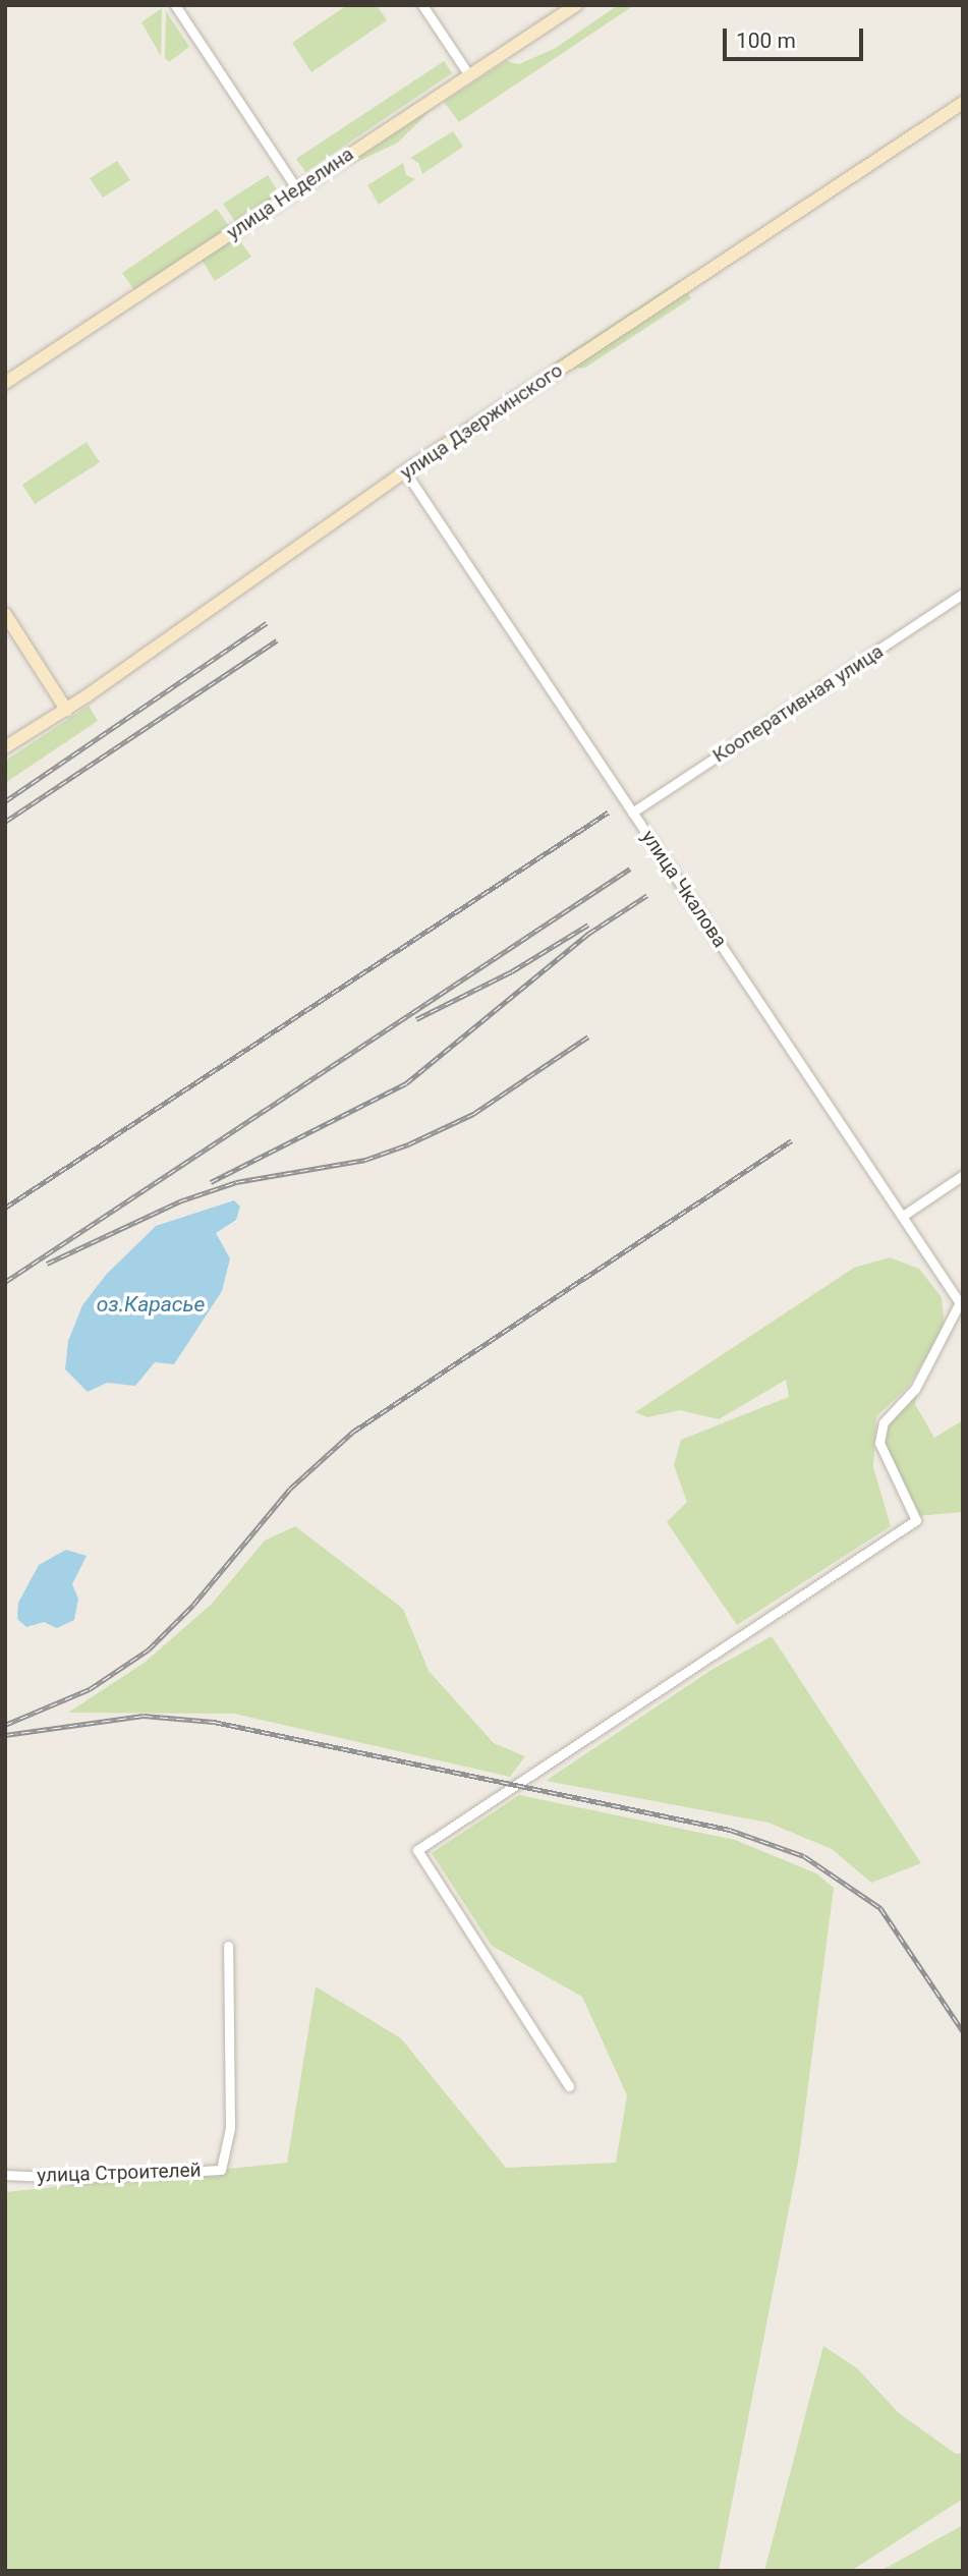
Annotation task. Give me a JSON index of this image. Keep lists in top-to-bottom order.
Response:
{
  "streets": {
    "street": [
      "улица Неделина",
      "улица Дзержинского",
      "Кооперативная улица",
      "улица Чкалова",
      "улица Строителей"
    ]
  },
  "crossings": [
    ["улица Дзержинского", "улица Чкалова"],
    ["Кооперативная улица", "улица Чкалова"]
  ],
  "water": ["оз.Карасье"],
  "scale_bar": "100 m"
}
